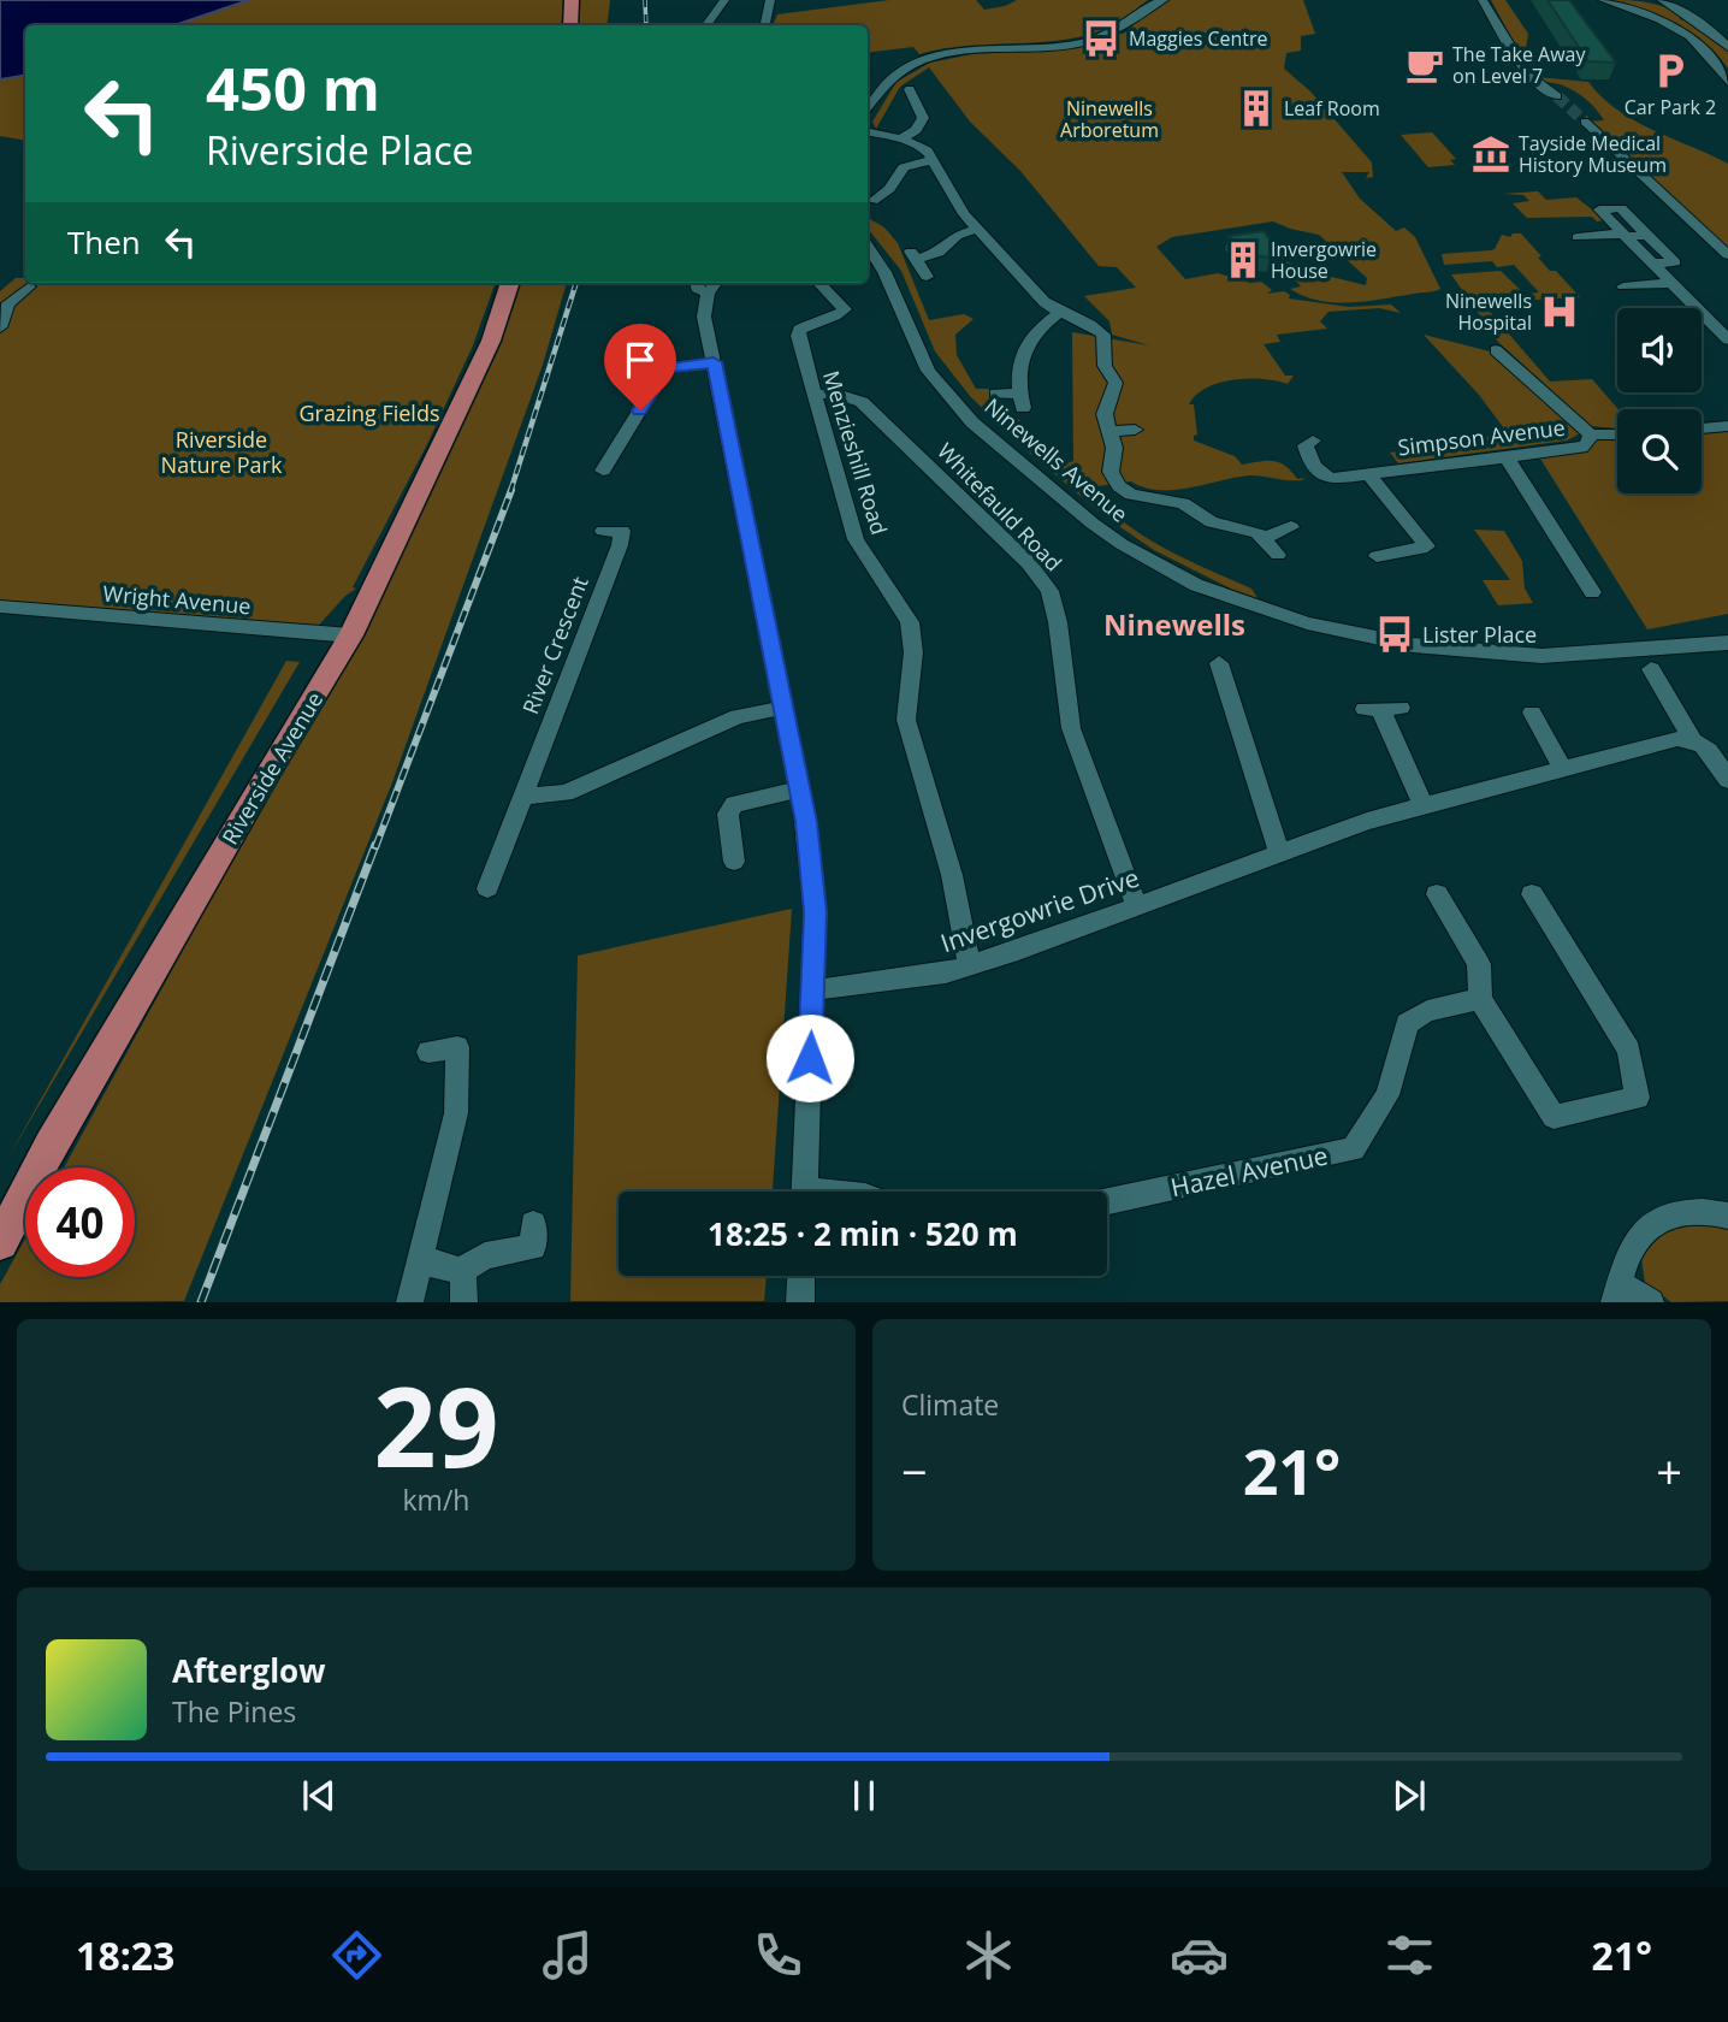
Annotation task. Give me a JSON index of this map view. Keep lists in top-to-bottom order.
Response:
{
  "streets": {
    "main road": ["Riverside Avenue"],
    "street": [
      "Simpson Avenue",
      "Menzieshill Road",
      "Ninewells Avenue",
      "Whitefauld Road",
      "Wright Avenue",
      "River Crescent",
      "Invergowrie Drive",
      "Hazel Avenue"
    ]
  },
  "crossings": [
    ["Menzieshill Road", "Whitefauld Road"],
    ["Menzieshill Road", "Invergowrie Drive"],
    ["Whitefauld Road", "Invergowrie Drive"],
    ["Wright Avenue", "Riverside Avenue"]
  ],
  "districts": ["Ninewells"],
  "parks": ["Ninewells Arboretum", "Grazing Fields", "Riverside Nature Park"],
  "places": {
    "bus stop": ["Maggies Centre", "Lister Place"],
    "cafe": ["The Take Away on Level 7"],
    "parking": ["Car Park 2"],
    "building": ["Leaf Room", "Invergowrie House"],
    "museum": ["Tayside Medical History Museum"],
    "hospital": ["Ninewells Hospital"]
  },
  "page": {
    "turn": ["450 m", "Riverside Place"],
    "then": "Then",
    "limit": "40",
    "trip": "18:25 · 2 min · 520 m",
    "tile": [
      ["29", "km/h"],
      "Climate"
    ],
    "heat": ["−", "21°", "+"],
    "song": ["Afterglow", "The Pines"],
    "tabs": ["18:23", "21°"]
  }
}
